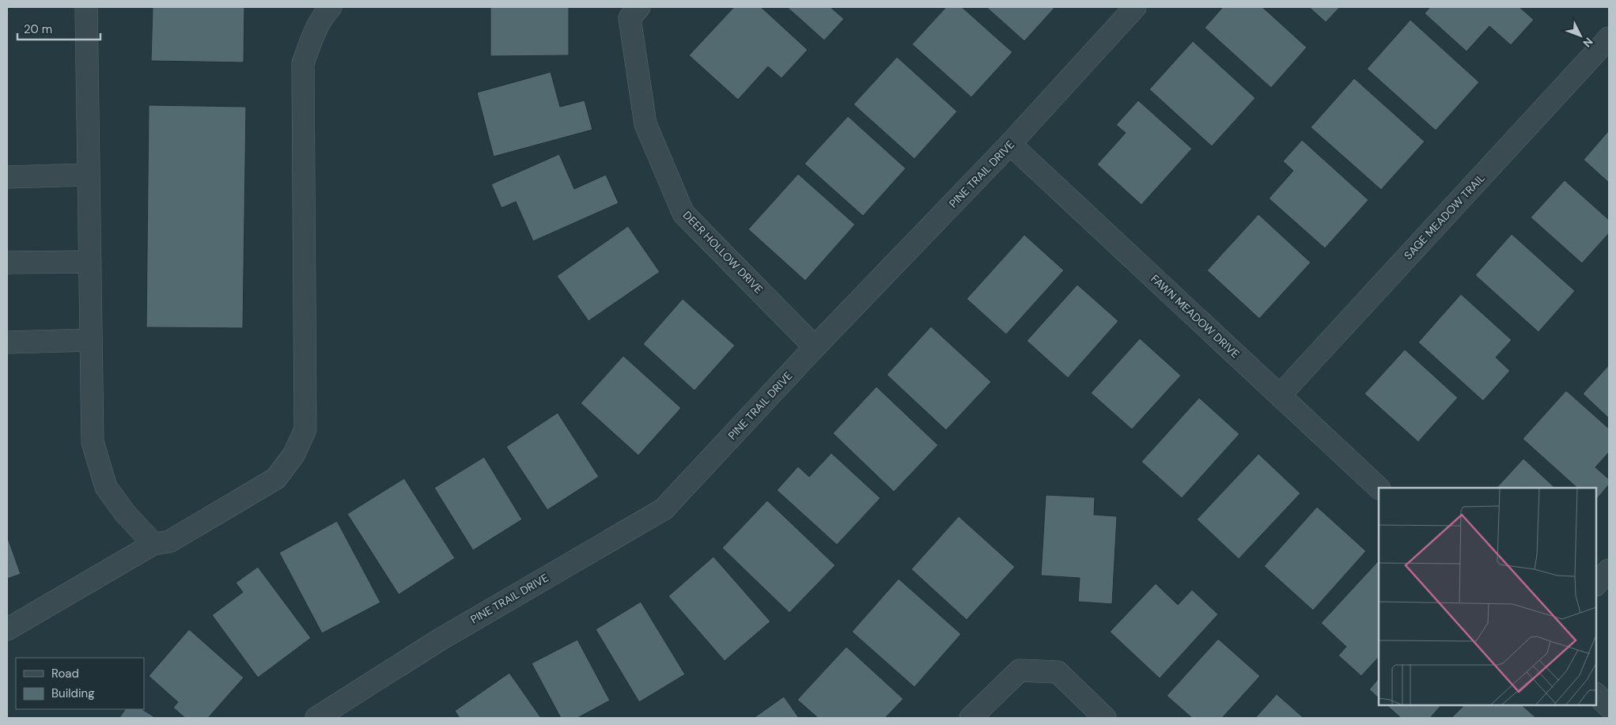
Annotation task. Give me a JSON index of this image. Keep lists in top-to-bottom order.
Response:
{
  "streets": {
    "street": [
      "PINE TRAIL DRIVE",
      "SAGE MEADOW TRAIL",
      "DEER HOLLOW DRIVE",
      "FAWN MEADOW DRIVE"
    ]
  },
  "crossings": [
    ["PINE TRAIL DRIVE", "DEER HOLLOW DRIVE"],
    ["PINE TRAIL DRIVE", "FAWN MEADOW DRIVE"],
    ["SAGE MEADOW TRAIL", "FAWN MEADOW DRIVE"]
  ],
  "legend": ["Road", "Building"],
  "scale_bar": "20 m",
  "north": "bottom right"
}
